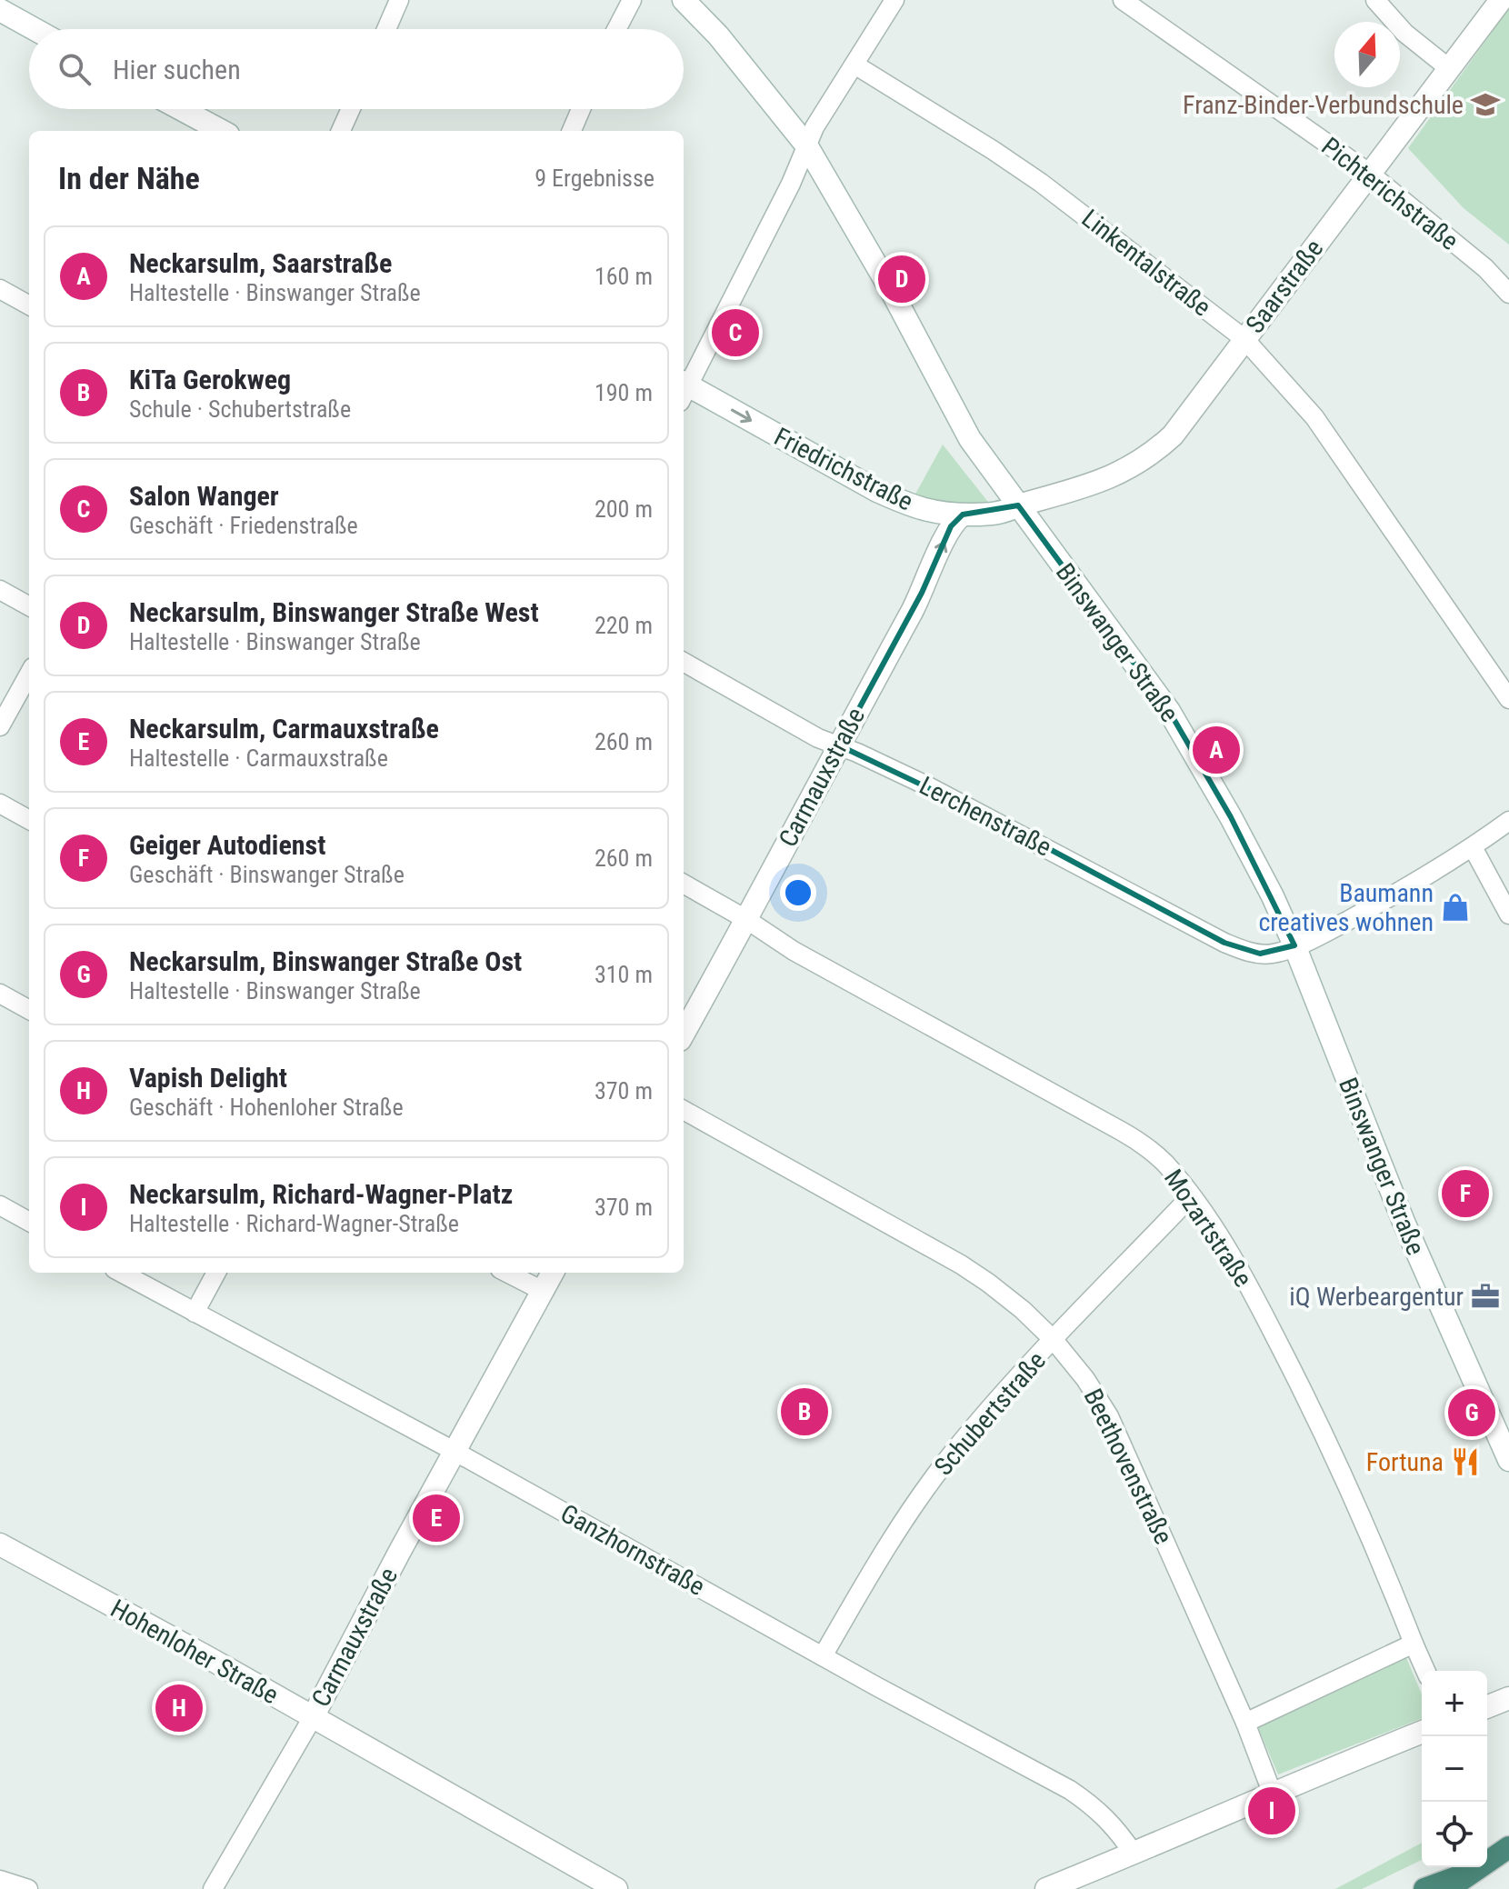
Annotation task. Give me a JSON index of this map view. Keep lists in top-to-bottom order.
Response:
{
  "streets": {
    "street": [
      "Pichterichstraße",
      "Linkentalstraße",
      "Saarstraße",
      "Friedrichstraße",
      "Binswanger Straße",
      "Carmauxstraße",
      "Lerchenstraße",
      "Mozartstraße",
      "Schubertstraße",
      "Beethovenstraße",
      "Ganzhornstraße",
      "Hohenloher Straße"
    ]
  },
  "crossings": [
    ["Pichterichstraße", "Saarstraße"],
    ["Linkentalstraße", "Saarstraße"],
    ["Saarstraße", "Friedrichstraße"],
    ["Saarstraße", "Binswanger Straße"],
    ["Friedrichstraße", "Binswanger Straße"],
    ["Friedrichstraße", "Carmauxstraße"],
    ["Binswanger Straße", "Lerchenstraße"],
    ["Carmauxstraße", "Lerchenstraße"],
    ["Carmauxstraße", "Mozartstraße"],
    ["Carmauxstraße", "Ganzhornstraße"],
    ["Carmauxstraße", "Hohenloher Straße"],
    ["Mozartstraße", "Schubertstraße"],
    ["Schubertstraße", "Beethovenstraße"],
    ["Schubertstraße", "Ganzhornstraße"]
  ],
  "one_way": ["Friedrichstraße"],
  "places": {
    "school or university": ["Franz-Binder-Verbundschule"],
    "shop": ["Baumann creatives wohnen"],
    "office": ["iQ Werbeargentur"],
    "restaurant": ["Fortuna"]
  },
  "north": "top",
  "page": {
    "search": "Hier suchen",
    "heading": ["In der Nähe", "9 Ergebnisse"],
    "list": [
      {
        "mark": "A",
        "name": "Neckarsulm, Saarstraße",
        "note": "Haltestelle · Binswanger Straße",
        "value": "160 m"
      },
      {
        "mark": "B",
        "name": "KiTa Gerokweg",
        "note": "Schule · Schubertstraße",
        "value": "190 m"
      },
      {
        "mark": "C",
        "name": "Salon Wanger",
        "note": "Geschäft · Friedenstraße",
        "value": "200 m"
      },
      {
        "mark": "D",
        "name": "Neckarsulm, Binswanger Straße West",
        "note": "Haltestelle · Binswanger Straße",
        "value": "220 m"
      },
      {
        "mark": "E",
        "name": "Neckarsulm, Carmauxstraße",
        "note": "Haltestelle · Carmauxstraße",
        "value": "260 m"
      },
      {
        "mark": "F",
        "name": "Geiger Autodienst",
        "note": "Geschäft · Binswanger Straße",
        "value": "260 m"
      },
      {
        "mark": "G",
        "name": "Neckarsulm, Binswanger Straße Ost",
        "note": "Haltestelle · Binswanger Straße",
        "value": "310 m"
      },
      {
        "mark": "H",
        "name": "Vapish Delight",
        "note": "Geschäft · Hohenloher Straße",
        "value": "370 m"
      },
      {
        "mark": "I",
        "name": "Neckarsulm, Richard-Wagner-Platz",
        "note": "Haltestelle · Richard-Wagner-Straße",
        "value": "370 m"
      }
    ],
    "pins": [
      "D",
      "C",
      "A",
      "F",
      "B",
      "G",
      "E",
      "H",
      "I"
    ],
    "map_buttons": ["+", "−"]
  }
}
